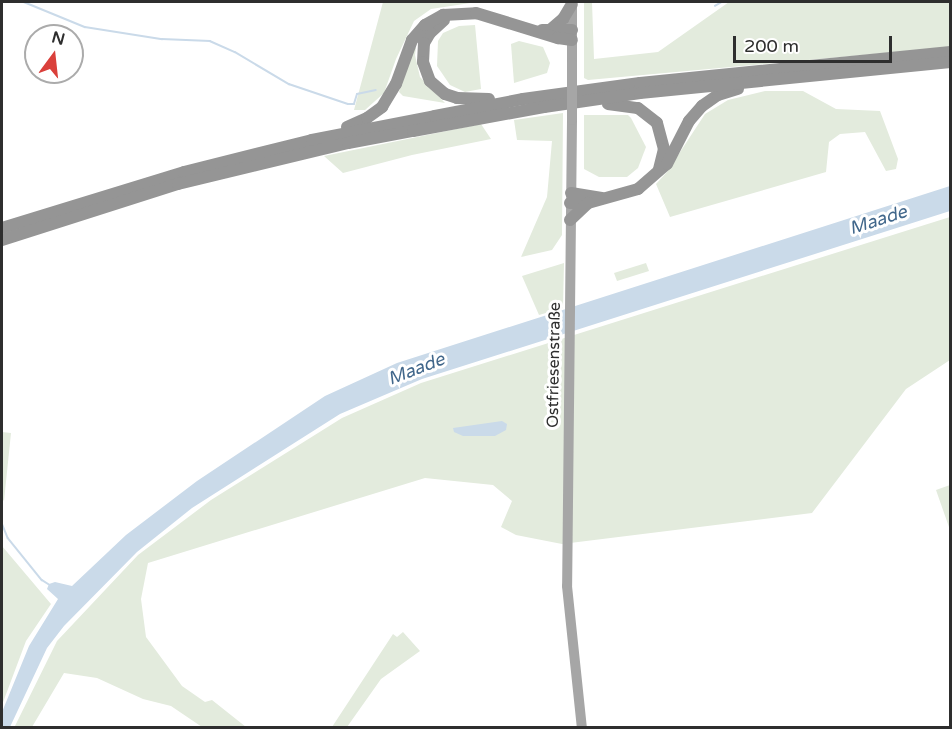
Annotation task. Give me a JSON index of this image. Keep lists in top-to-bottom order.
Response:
{
  "streets": {
    "main road": ["Ostfriesenstraße"]
  },
  "water": ["Maade"],
  "scale_bar": "200 m",
  "north": "top"
}
